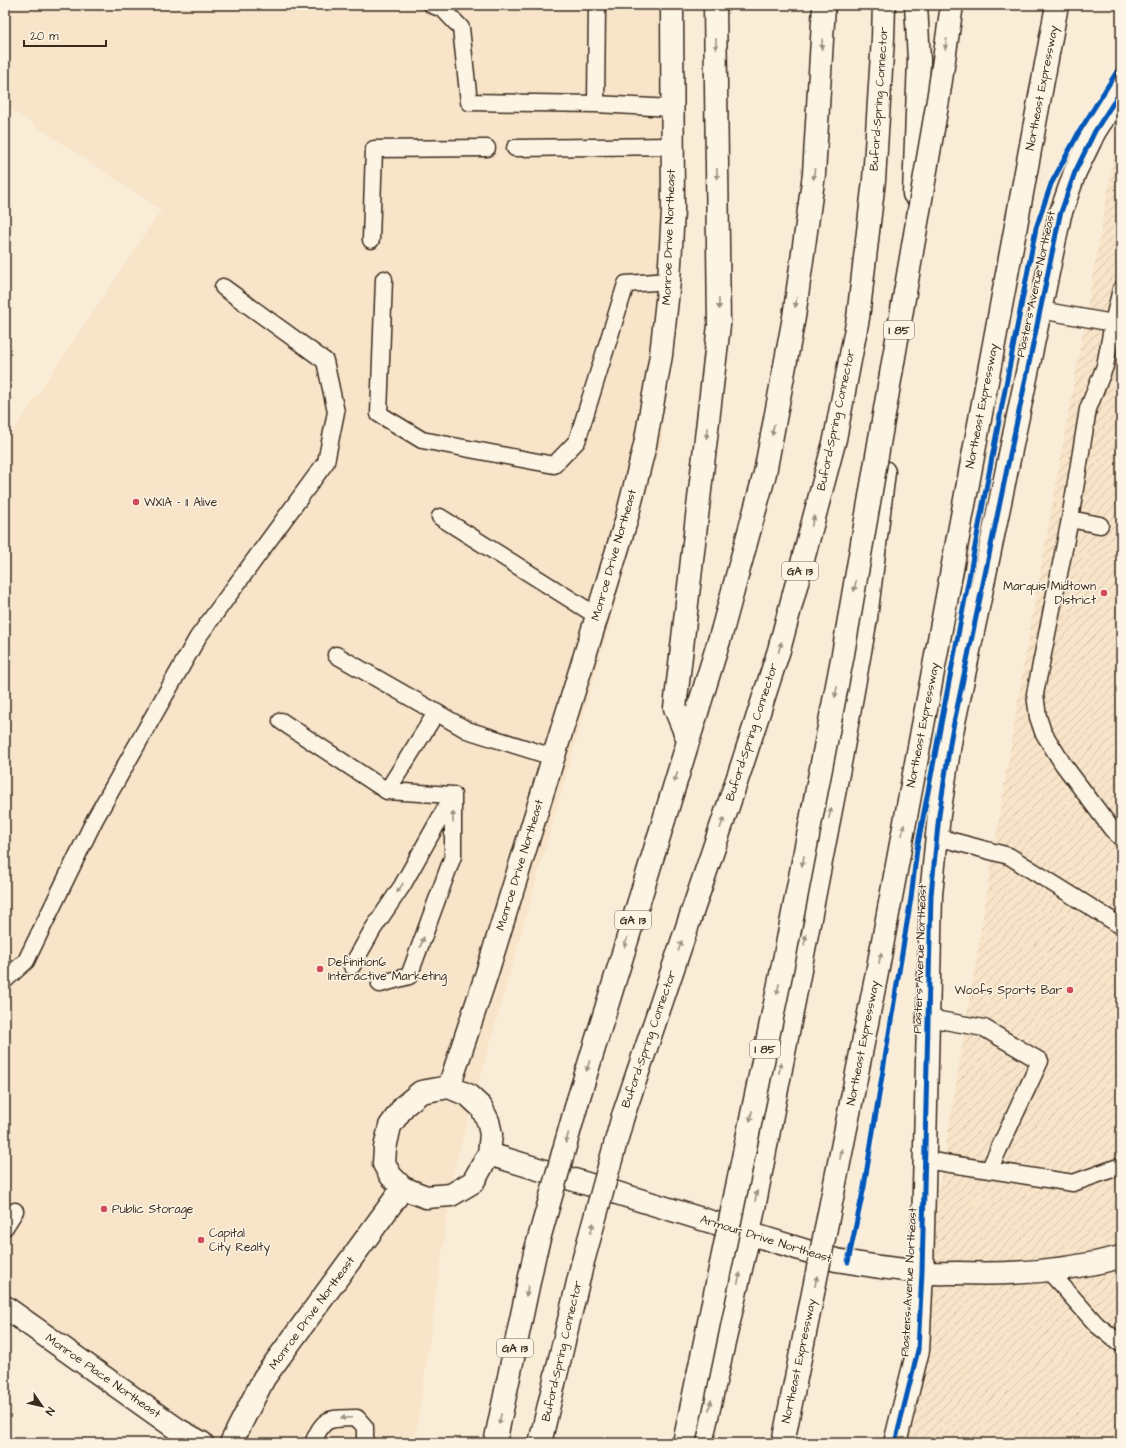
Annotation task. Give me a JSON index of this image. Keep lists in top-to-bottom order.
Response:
{
  "streets": {
    "main road": [
      "Northeast Expressway",
      "Buford-Spring Connector",
      "Monroe Drive Northeast",
      "Plasters Avenue Northeast",
      "I 85",
      "GA 13",
      "Armour Drive Northeast",
      "Monroe Place Northeast"
    ]
  },
  "crossings": [
    ["Monroe Drive Northeast", "Armour Drive Northeast"],
    ["Plasters Avenue Northeast", "Armour Drive Northeast"]
  ],
  "places": [
    "WXIA - 11 Alive",
    "Marquis Midtown District",
    "Definition6 Interactive Marketing",
    "Woofs Sports Bar",
    "Public Storage",
    "Capital City Realty"
  ],
  "scale_bar": "20 m",
  "north": "bottom right"
}
